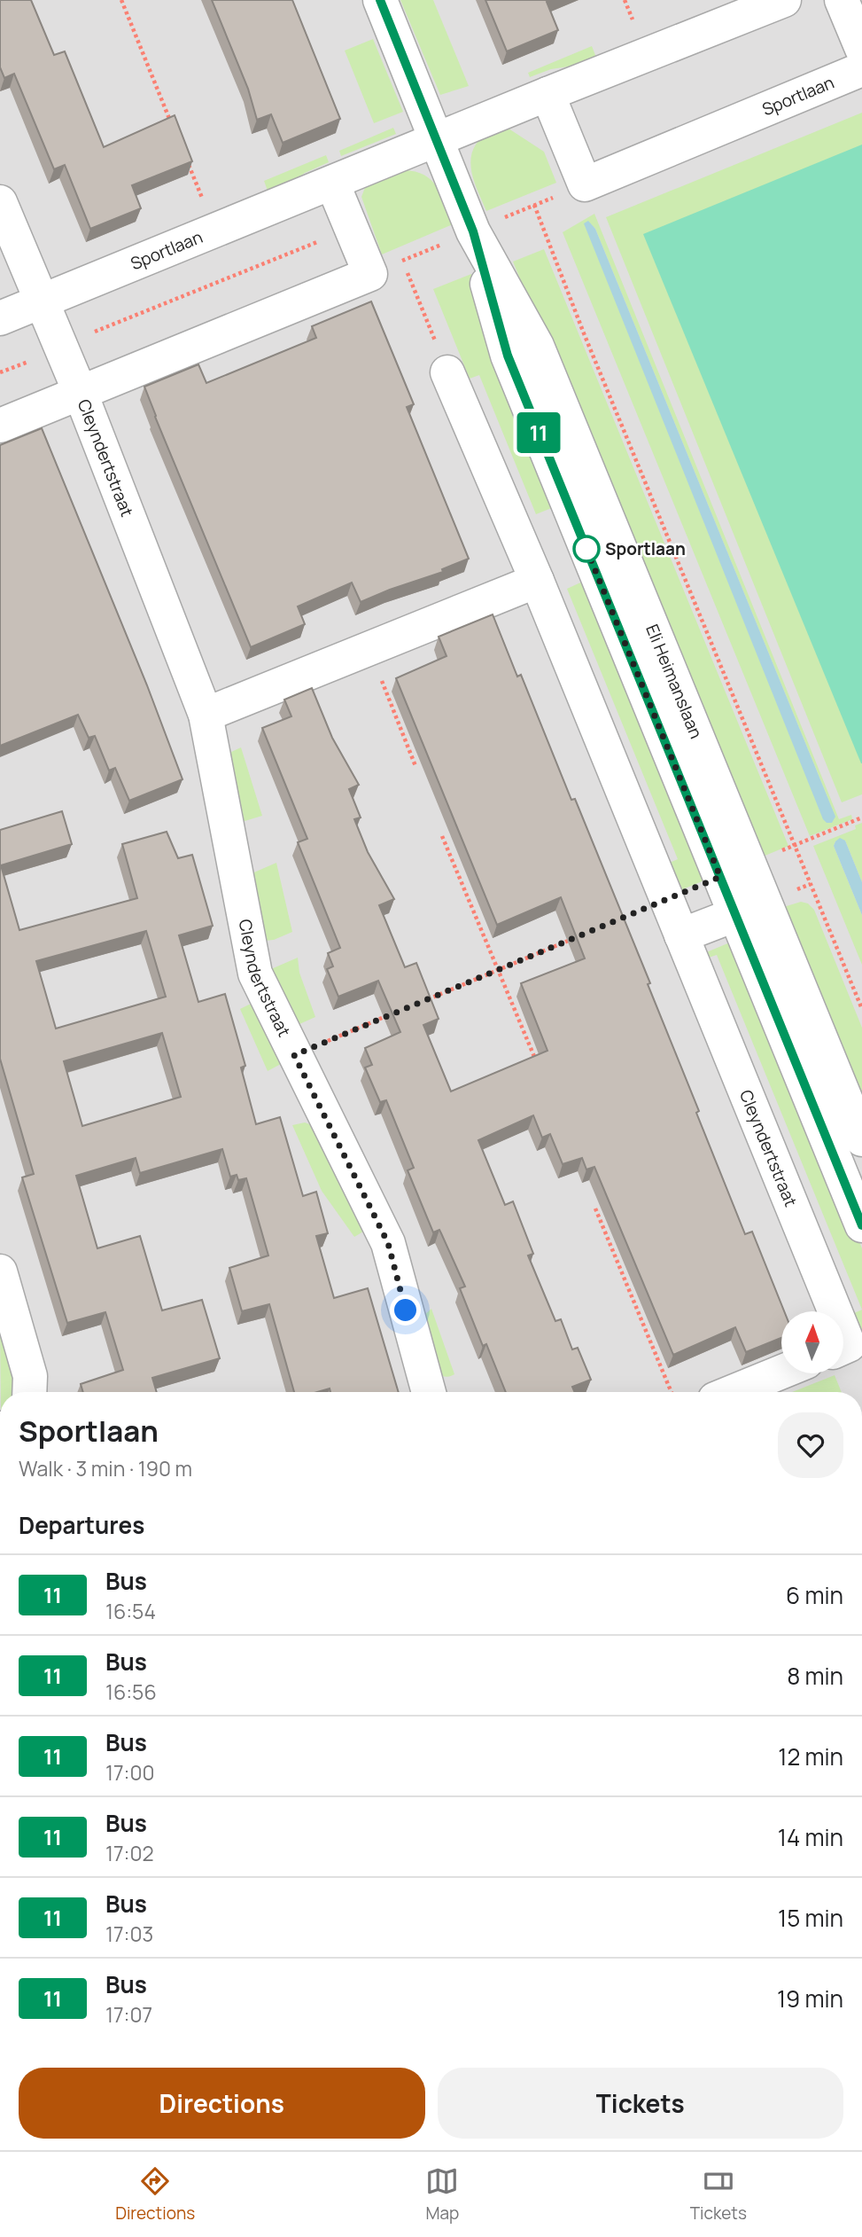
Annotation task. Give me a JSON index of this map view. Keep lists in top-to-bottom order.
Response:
{
  "streets": {
    "street": ["Sportlaan", "Cleyndertstraat", "Eli Heimanslaan"]
  },
  "crossings": [
    ["Sportlaan", "Cleyndertstraat"],
    ["Sportlaan", "Eli Heimanslaan"]
  ],
  "places": ["Sportlaan"],
  "lines": ["bus line 11"],
  "north": "top",
  "page": {
    "on_map": "11",
    "heading": [
      ["Sportlaan", "Walk · 3 min · 190 m"],
      "Departures"
    ],
    "list": [
      {
        "mark": "11",
        "name": "Bus",
        "note": "16:54",
        "value": "6 min"
      },
      {
        "mark": "11",
        "name": "Bus",
        "note": "16:56",
        "value": "8 min"
      },
      {
        "mark": "11",
        "name": "Bus",
        "note": "17:00",
        "value": "12 min"
      },
      {
        "mark": "11",
        "name": "Bus",
        "note": "17:02",
        "value": "14 min"
      },
      {
        "mark": "11",
        "name": "Bus",
        "note": "17:03",
        "value": "15 min"
      },
      {
        "mark": "11",
        "name": "Bus",
        "note": "17:07",
        "value": "19 min"
      }
    ],
    "buttons": ["Directions", "Tickets"],
    "tabs": ["Directions", "Map", "Tickets"]
  }
}
